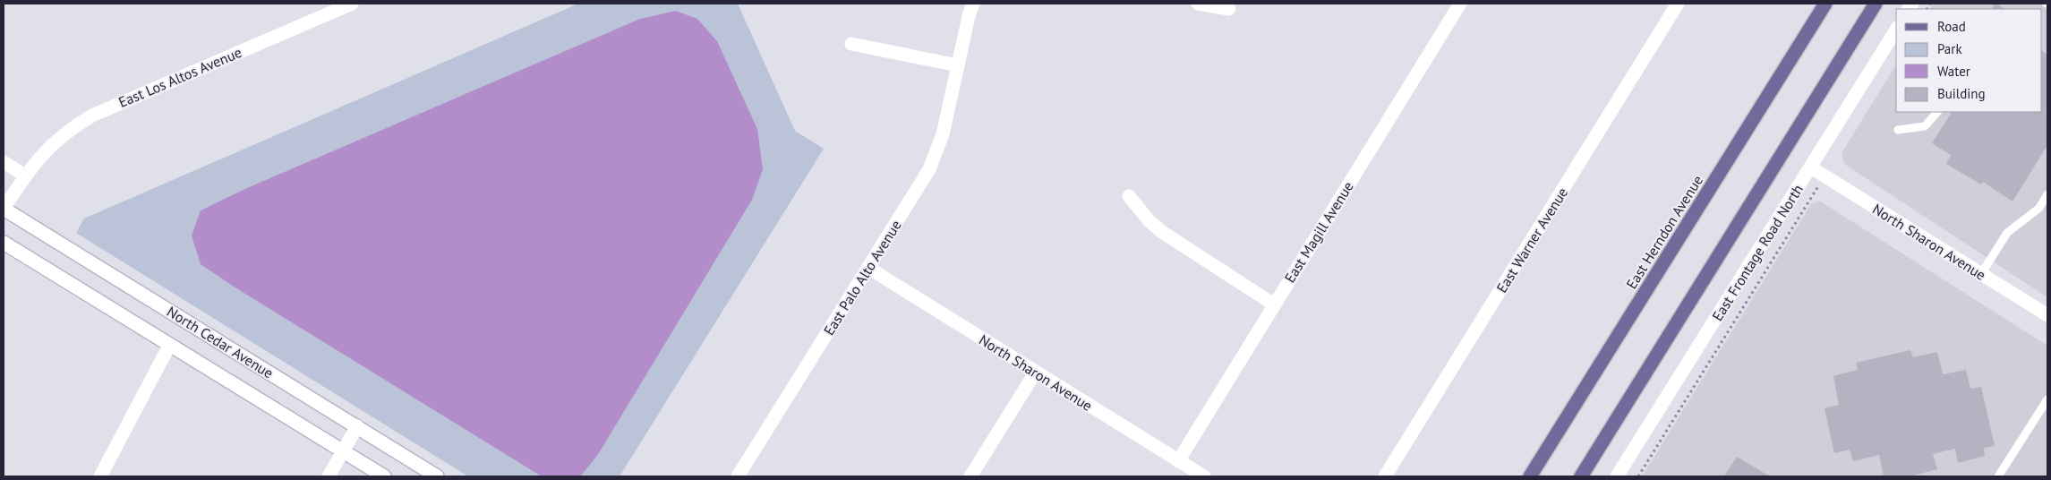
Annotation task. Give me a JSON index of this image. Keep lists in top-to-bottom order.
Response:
{
  "streets": {
    "main road": ["East Herndon Avenue"],
    "street": [
      "East Los Altos Avenue",
      "East Magill Avenue",
      "East Warner Avenue",
      "North Sharon Avenue",
      "East Frontage Road North",
      "East Palo Alto Avenue",
      "North Cedar Avenue"
    ]
  },
  "crossings": [
    ["East Los Altos Avenue", "North Cedar Avenue"],
    ["East Magill Avenue", "North Sharon Avenue"],
    ["North Sharon Avenue", "East Frontage Road North"],
    ["North Sharon Avenue", "East Palo Alto Avenue"]
  ],
  "legend": [
    "Road",
    "Park",
    "Water",
    "Building"
  ]
}
